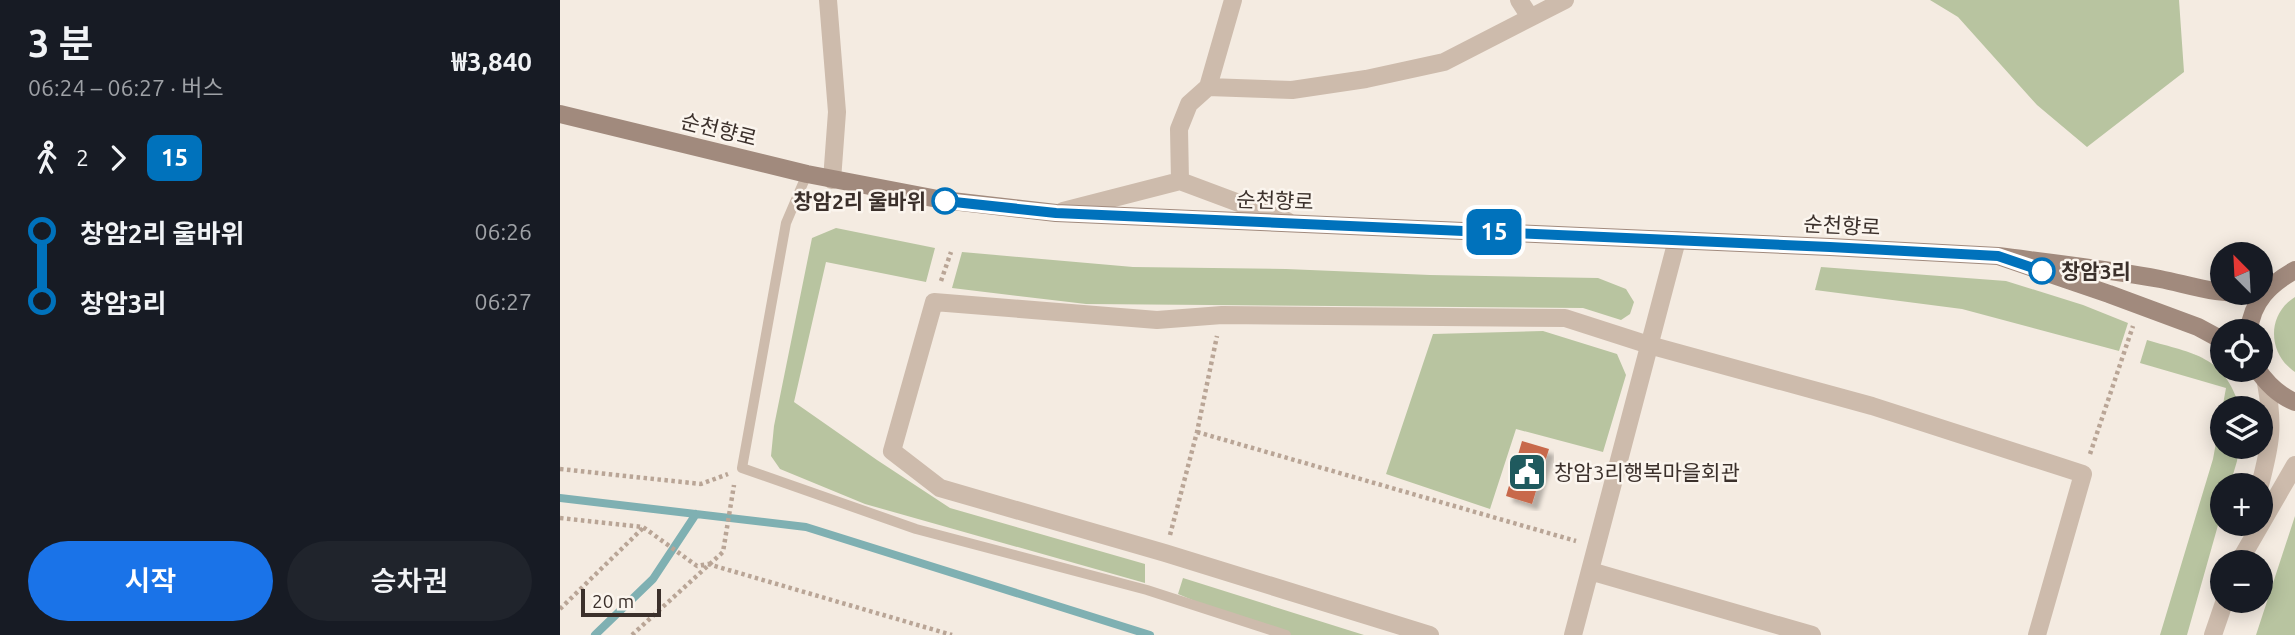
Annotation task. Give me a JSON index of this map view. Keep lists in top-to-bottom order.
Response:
{
  "streets": {
    "main road": ["순천향로"]
  },
  "places": {
    "other": ["창암2리 울바위", "창암3리"],
    "public building": ["창암3리행복마을회관"]
  },
  "lines": ["bus line 15"],
  "scale_bar": "20 m",
  "north": "top left",
  "page": {
    "heading": ["3 분", "06:24 – 06:27 · 버스", "₩3,840"],
    "on_map": "15",
    "legs": ["2", "15"],
    "list": [
      {
        "name": "창암2리 울바위",
        "value": "06:26"
      },
      {
        "name": "창암3리",
        "value": "06:27"
      }
    ],
    "map_buttons": ["+", "−"],
    "buttons": ["시작", "승차권"],
    "scale": "20 m"
  }
}
